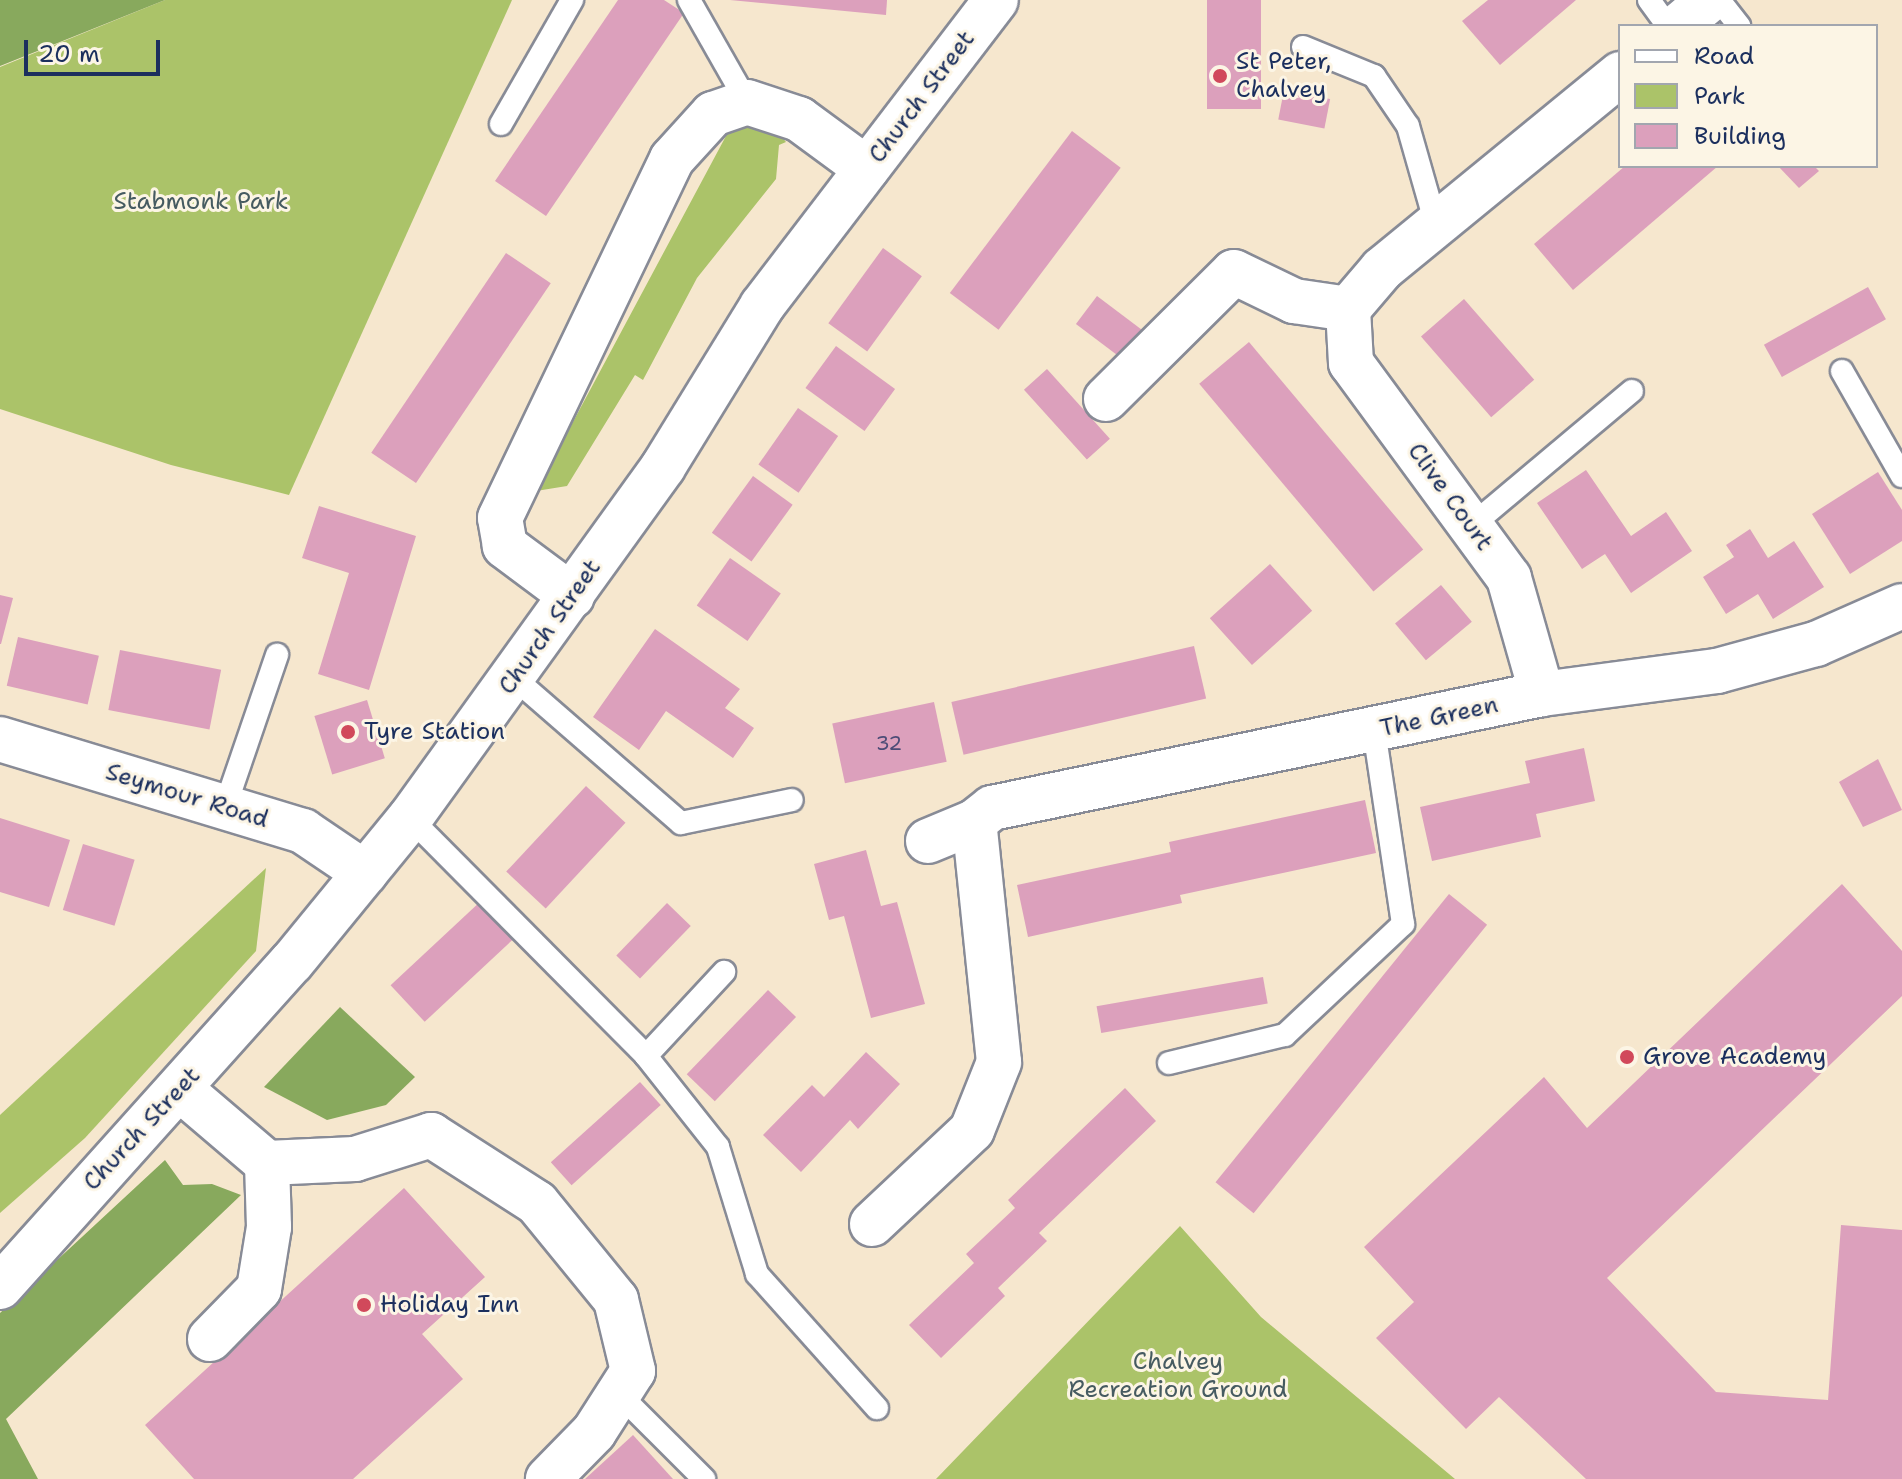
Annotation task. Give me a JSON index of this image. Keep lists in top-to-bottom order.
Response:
{
  "streets": {
    "street": [
      "Church Street",
      "Clive Court",
      "The Green",
      "Seymour Road"
    ]
  },
  "crossings": [
    ["Church Street", "Seymour Road"],
    ["Clive Court", "The Green"]
  ],
  "parks": ["Stabmonk Park", "Chalvey Recreation Ground"],
  "places": [
    "St Peter, Chalvey",
    "Tyre Station",
    "Grove Academy",
    "Holiday Inn"
  ],
  "house_numbers": ["32"],
  "legend": ["Road", "Park", "Building"],
  "scale_bar": "20 m"
}
